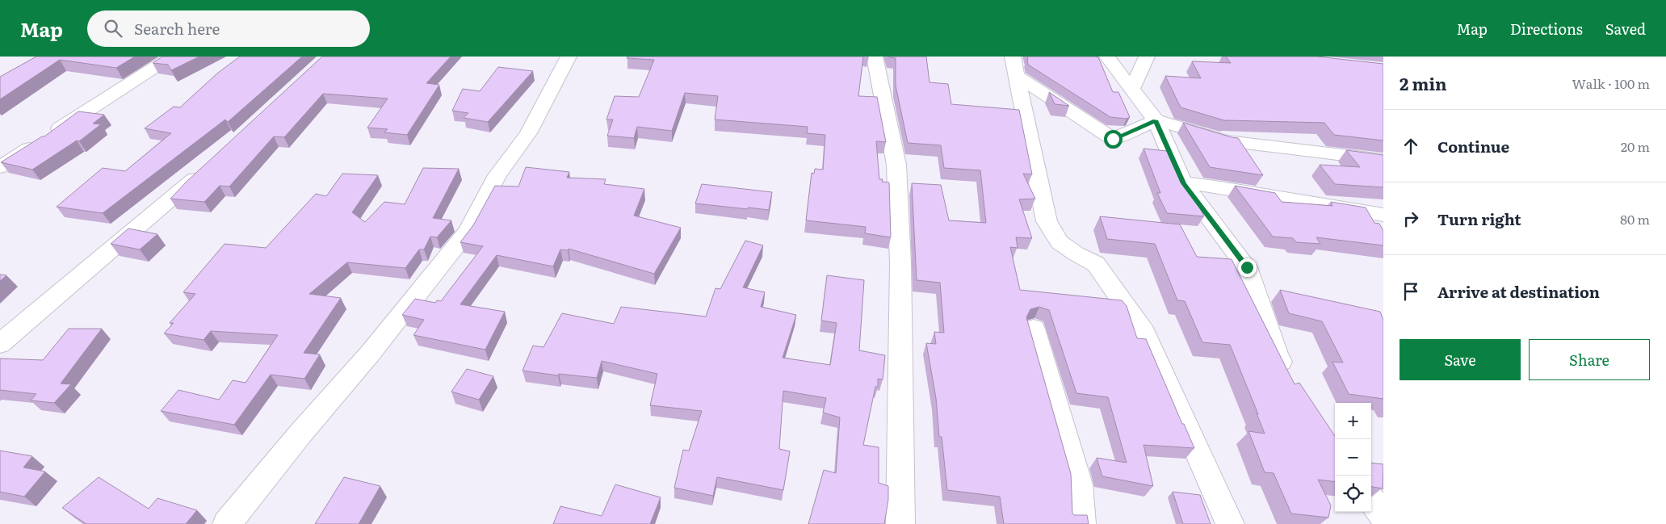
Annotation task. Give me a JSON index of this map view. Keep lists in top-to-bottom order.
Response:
{
  "page": {
    "header": "Map",
    "search": "Search here",
    "nav": ["Map", "Directions", "Saved"],
    "heading": ["2 min", "Walk · 100 m"],
    "list": [
      ["Continue", "20 m"],
      ["Turn right", "80 m"],
      "Arrive at destination"
    ],
    "buttons": ["Save", "Share"],
    "map_buttons": ["+", "−"]
  }
}
